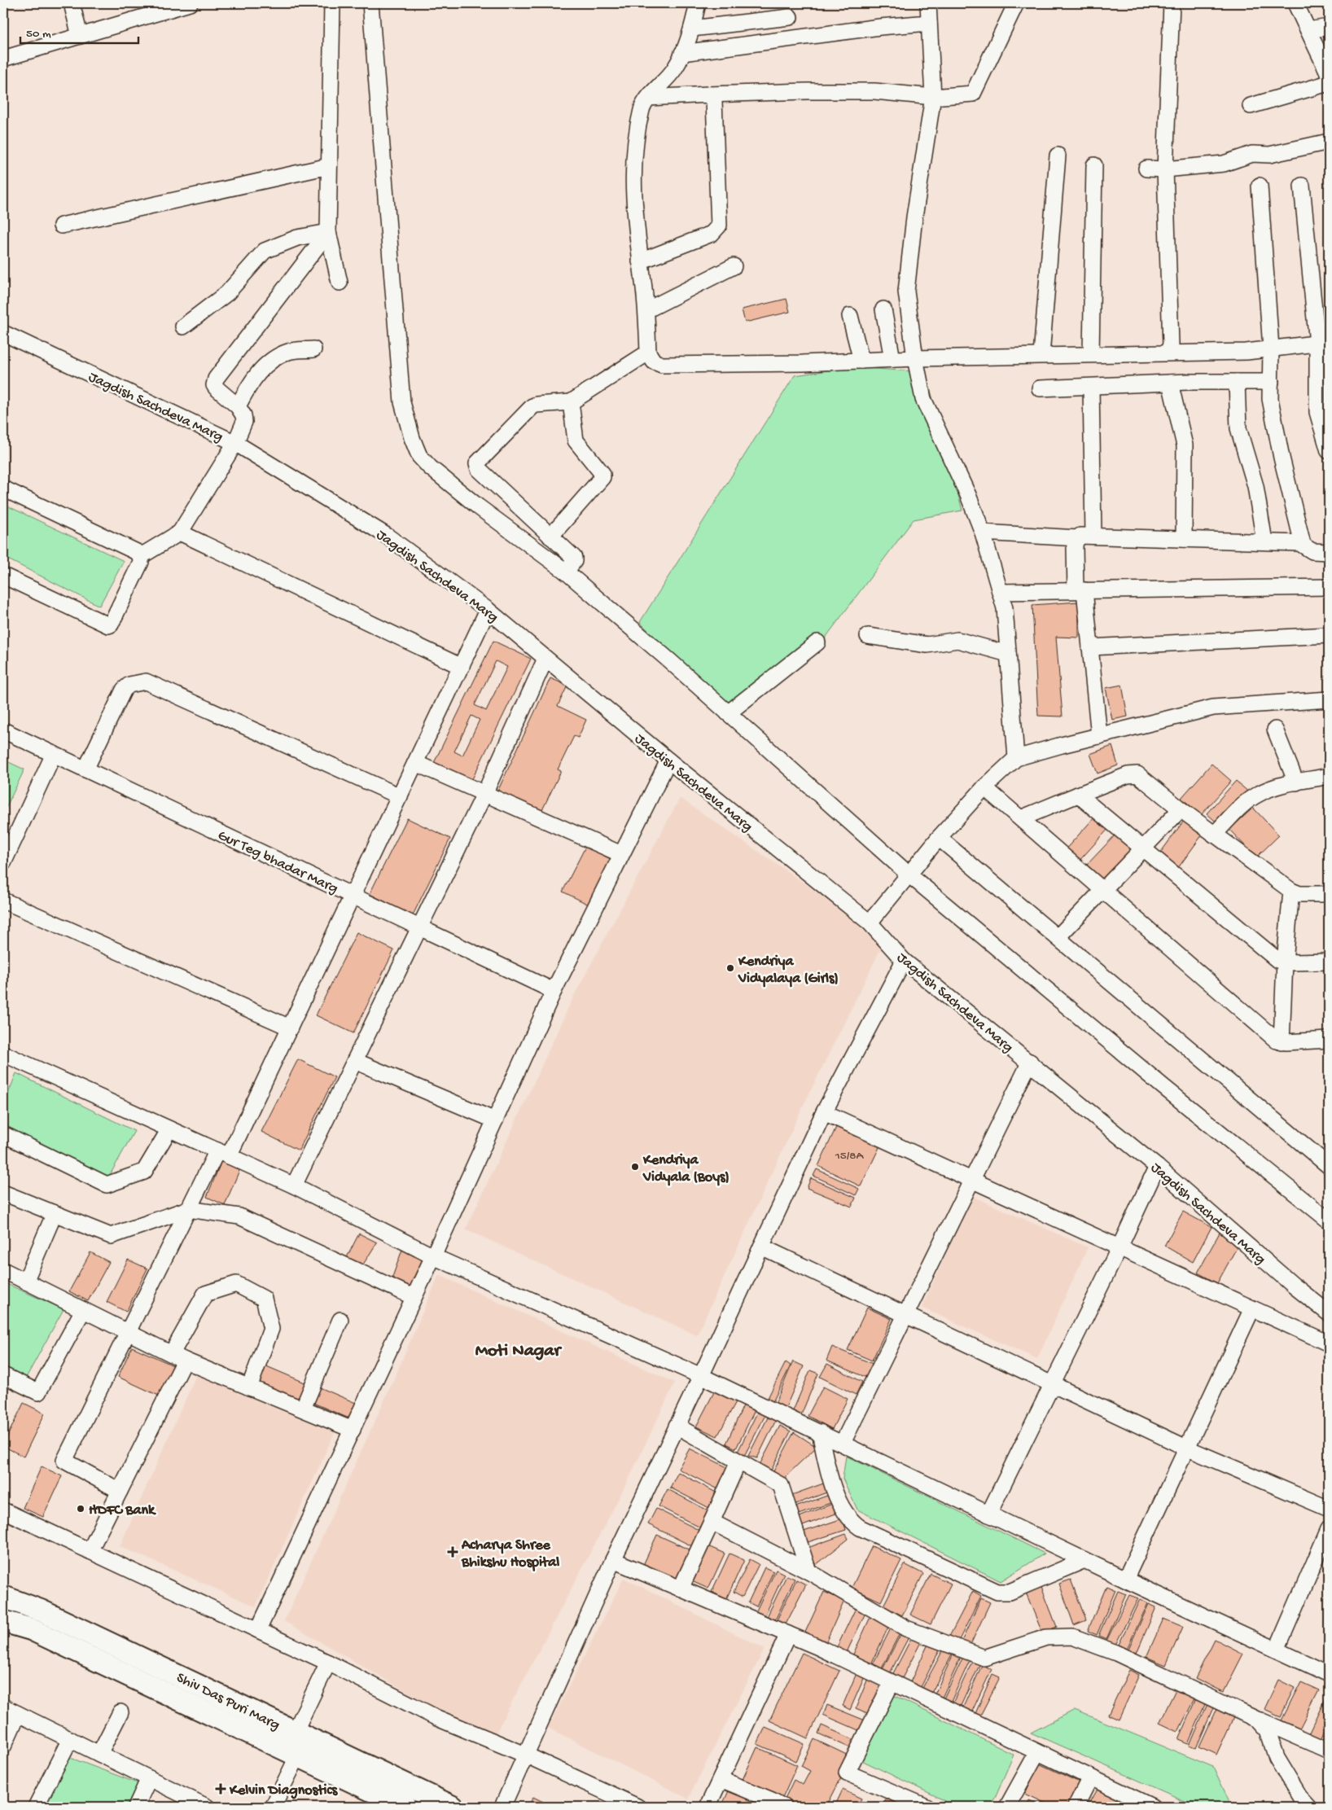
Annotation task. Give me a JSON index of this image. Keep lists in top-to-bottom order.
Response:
{
  "streets": {
    "main road": ["Shiv Das Puri Marg"],
    "street": ["Jagdish Sachdeva Marg", "Gur Teg bhadar Marg"]
  },
  "districts": ["Moti Nagar"],
  "places": {
    "other": ["Kendriya Vidyalaya (Girls)", "Kendriya Vidyala (Boys)", "HDFC Bank"],
    "health": ["Acharya Shree Bhikshu Hospital", "Kelvin Diagnostics"]
  },
  "house_numbers": ["15/8A"],
  "scale_bar": "50 m"
}
